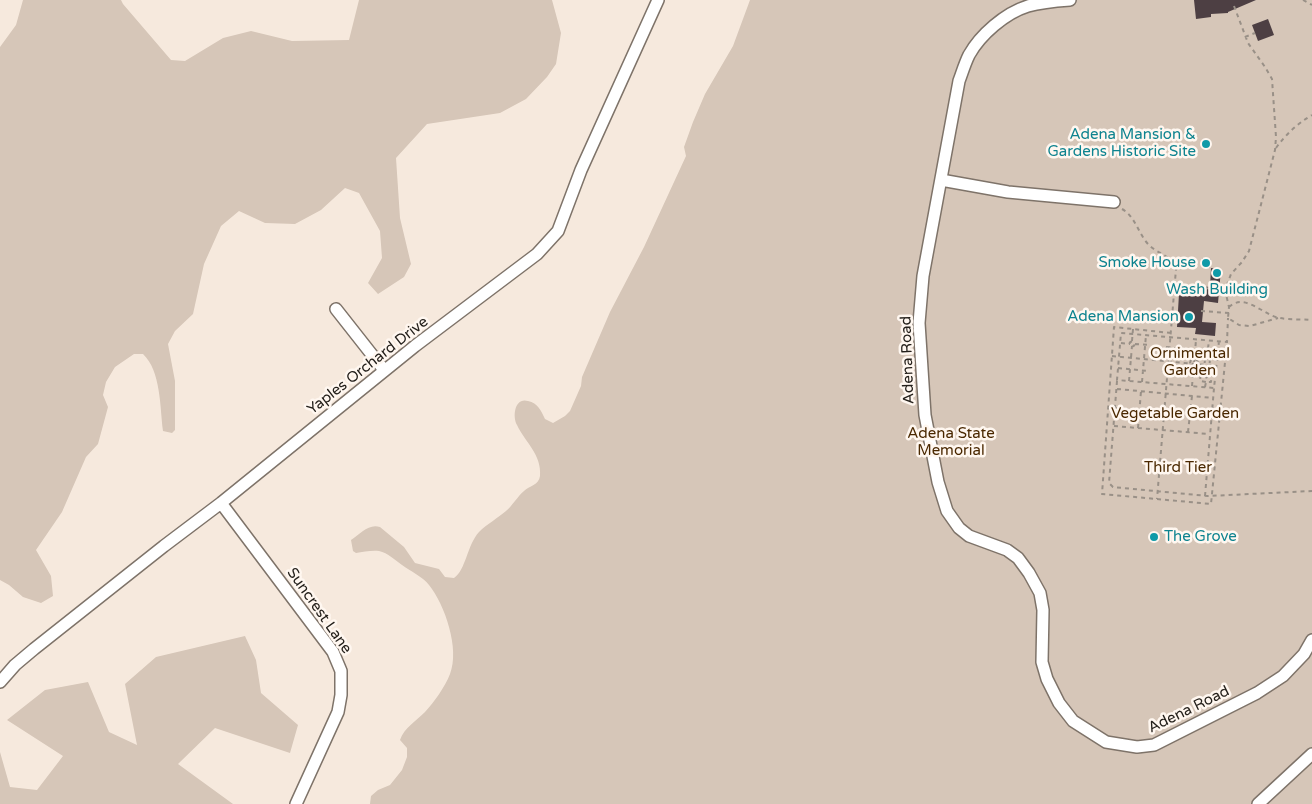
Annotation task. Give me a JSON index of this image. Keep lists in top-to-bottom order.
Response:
{
  "streets": {
    "street": ["Adena Road", "Yaples Orchard Drive", "Suncrest Lane"]
  },
  "crossings": [
    ["Yaples Orchard Drive", "Suncrest Lane"]
  ],
  "parks": [
    "Ornimental Garden",
    "Vegetable Garden",
    "Adena State Memorial",
    "Third Tier"
  ],
  "places": [
    "Adena Mansion & Gardens Historic Site",
    "Smoke House",
    "Wash Building",
    "Adena Mansion",
    "The Grove"
  ]
}
